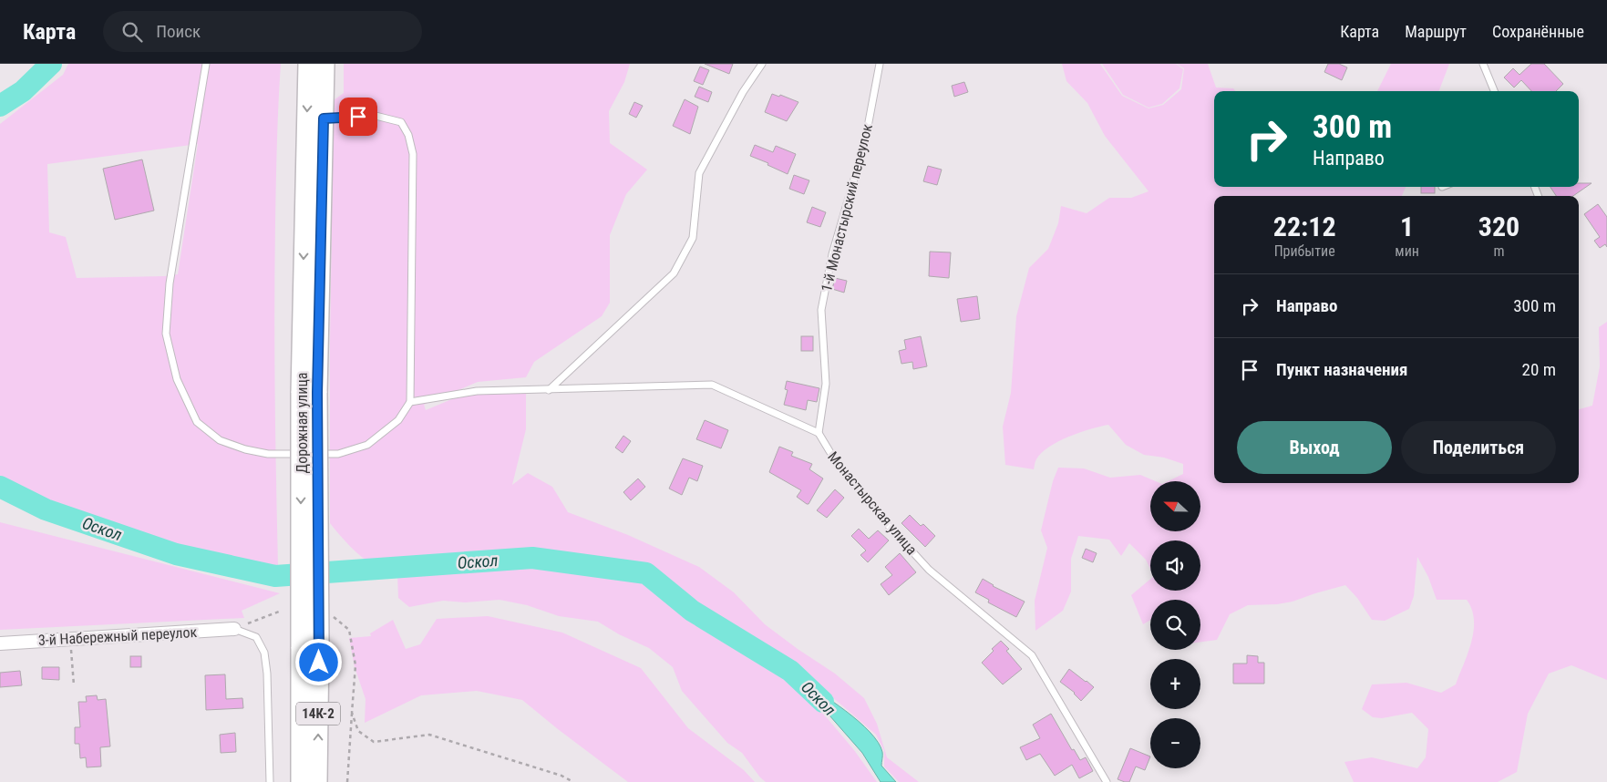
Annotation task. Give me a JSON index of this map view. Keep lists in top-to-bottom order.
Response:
{
  "streets": {
    "main road": ["Дорожная улица", "14К-2"],
    "street": ["3-й Набережный переулок"],
    "lane": ["1-й Монастырский переулок", "Монастырская улица"]
  },
  "crossings": [
    ["1-й Монастырский переулок", "Монастырская улица"]
  ],
  "water": ["Оскол"],
  "north": "left",
  "page": {
    "header": "Карта",
    "search": "Поиск",
    "nav": ["Карта", "Маршрут", "Сохранённые"],
    "turn": ["300 m", "Направо"],
    "eta": [
      "22:12",
      "Прибытие",
      "1",
      "мин",
      "320",
      "m"
    ],
    "list": [
      {
        "name": "Направо",
        "value": "300 m"
      },
      {
        "name": "Пункт назначения",
        "value": "20 m"
      }
    ],
    "buttons": ["Выход", "Поделиться"],
    "map_buttons": ["+", "−"]
  }
}
